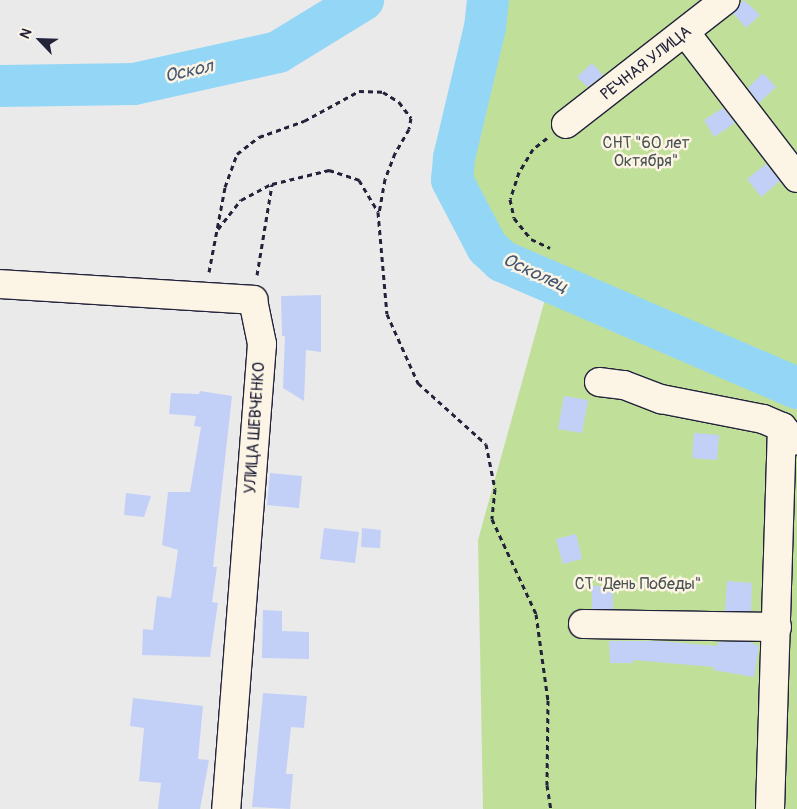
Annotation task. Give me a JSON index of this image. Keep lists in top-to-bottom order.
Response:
{
  "streets": {
    "street": ["РЕЧНАЯ УЛИЦА", "УЛИЦА ШЕВЧЕНКО"]
  },
  "water": ["Оскол", "Осколец"],
  "parks": ["СНТ \"60 лет Октября\"", "СТ \"День Победы\""],
  "north": "top left"
}
